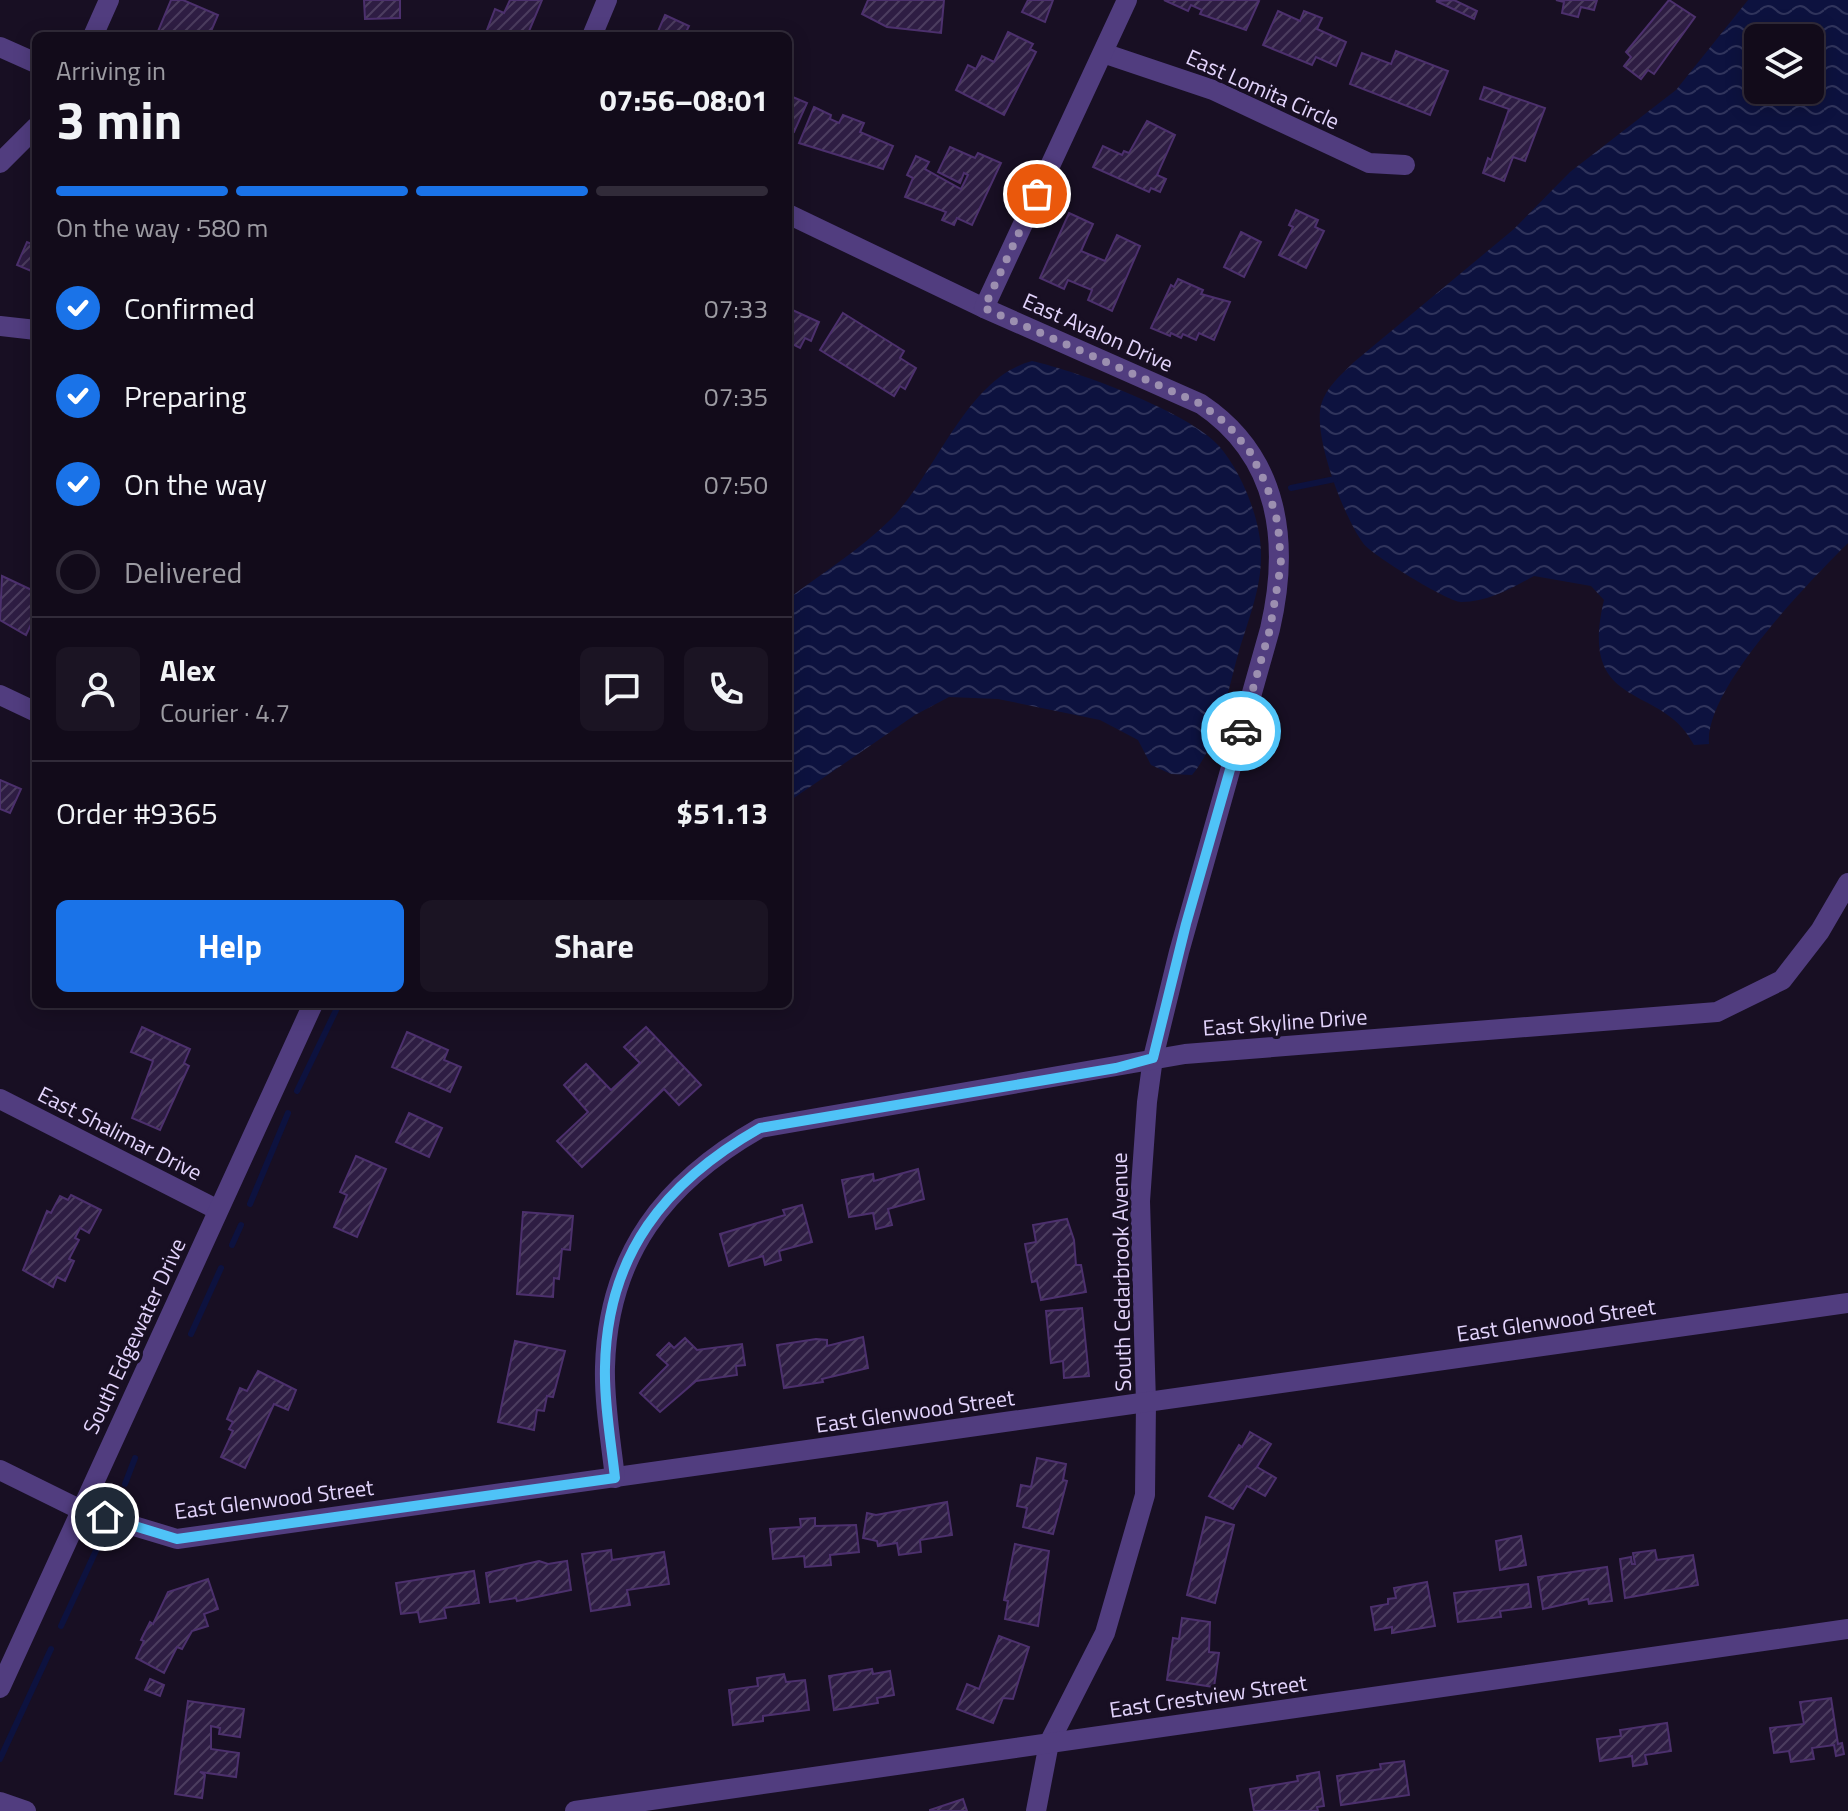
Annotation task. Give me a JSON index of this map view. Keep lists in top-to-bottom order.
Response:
{
  "streets": {
    "street": [
      "East Lomita Circle",
      "East Avalon Drive",
      "East Skyline Drive",
      "East Shalimar Drive",
      "South Cedarbrook Avenue",
      "East Glenwood Street",
      "South Edgewater Drive",
      "East Crestview Street"
    ]
  },
  "crossings": [
    ["East Avalon Drive", "South Cedarbrook Avenue"],
    ["East Skyline Drive", "South Cedarbrook Avenue"],
    ["East Skyline Drive", "East Glenwood Street"],
    ["East Shalimar Drive", "South Edgewater Drive"],
    ["South Cedarbrook Avenue", "East Glenwood Street"],
    ["South Cedarbrook Avenue", "East Crestview Street"],
    ["East Glenwood Street", "South Edgewater Drive"]
  ],
  "page": {
    "heading": ["3 min", "Arriving in", "07:56–08:01"],
    "panel": [
      "Alex",
      "Courier · 4.7",
      "Order #9365",
      "$51.13"
    ],
    "bar": "On the way · 580 m",
    "list": [
      ["Confirmed", "07:33"],
      ["Preparing", "07:35"],
      ["On the way", "07:50"],
      "Delivered"
    ],
    "buttons": ["Help", "Share"]
  }
}
